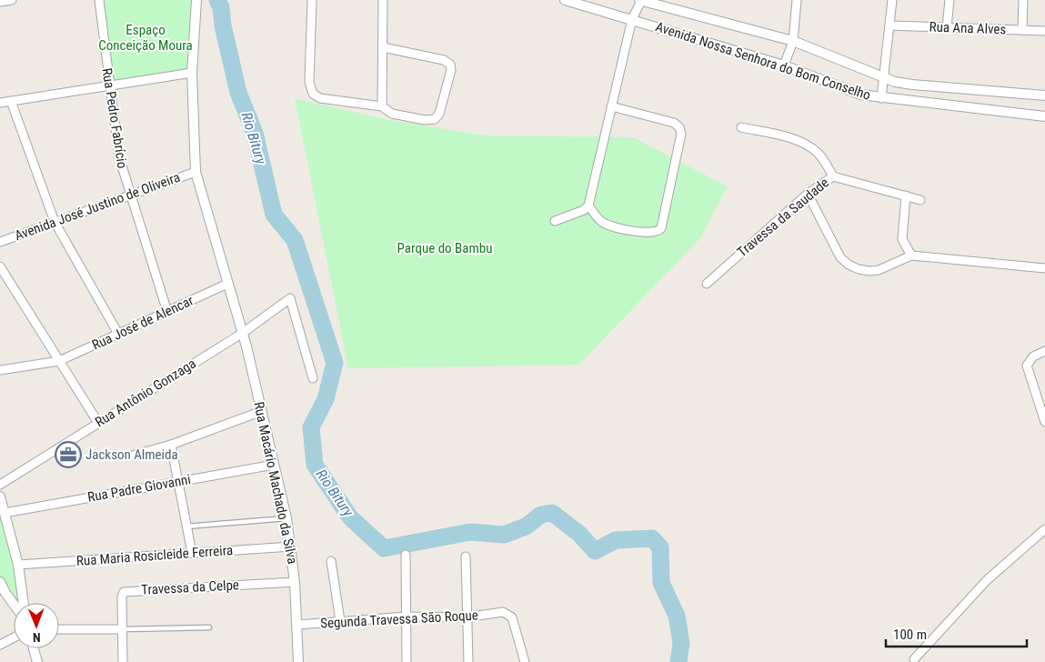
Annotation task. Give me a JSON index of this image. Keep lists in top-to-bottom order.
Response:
{
  "streets": {
    "street": [
      "Rua Ana Alves",
      "Avenida Nossa Senhora do Bom Conselho",
      "Rua Pedro Fabrício",
      "Avenida José Justino de Oliveira",
      "Travessa da Saudade",
      "Rua José de Alencar",
      "Rua Antônio Gonzaga",
      "Rua Macário Machado da Silva",
      "Rua Padre Giovanni",
      "Rua Maria Rosicleide Ferreira",
      "Travessa da Celpe",
      "Segunda Travessa São Roque"
    ]
  },
  "crossings": [
    ["Rua Pedro Fabrício", "Avenida José Justino de Oliveira"],
    ["Rua Pedro Fabrício", "Rua José de Alencar"],
    ["Avenida José Justino de Oliveira", "Rua Macário Machado da Silva"],
    ["Rua José de Alencar", "Rua Macário Machado da Silva"],
    ["Rua Antônio Gonzaga", "Rua Macário Machado da Silva"],
    ["Rua Macário Machado da Silva", "Rua Padre Giovanni"],
    ["Rua Macário Machado da Silva", "Rua Maria Rosicleide Ferreira"],
    ["Rua Macário Machado da Silva", "Travessa da Celpe"],
    ["Rua Macário Machado da Silva", "Segunda Travessa São Roque"]
  ],
  "water": ["Rio Bitury"],
  "parks": ["Espaço Conceição Moura", "Parque do Bambu"],
  "places": {
    "office": ["Jackson Almeida"]
  },
  "scale_bar": "100 m",
  "north": "bottom"
}
